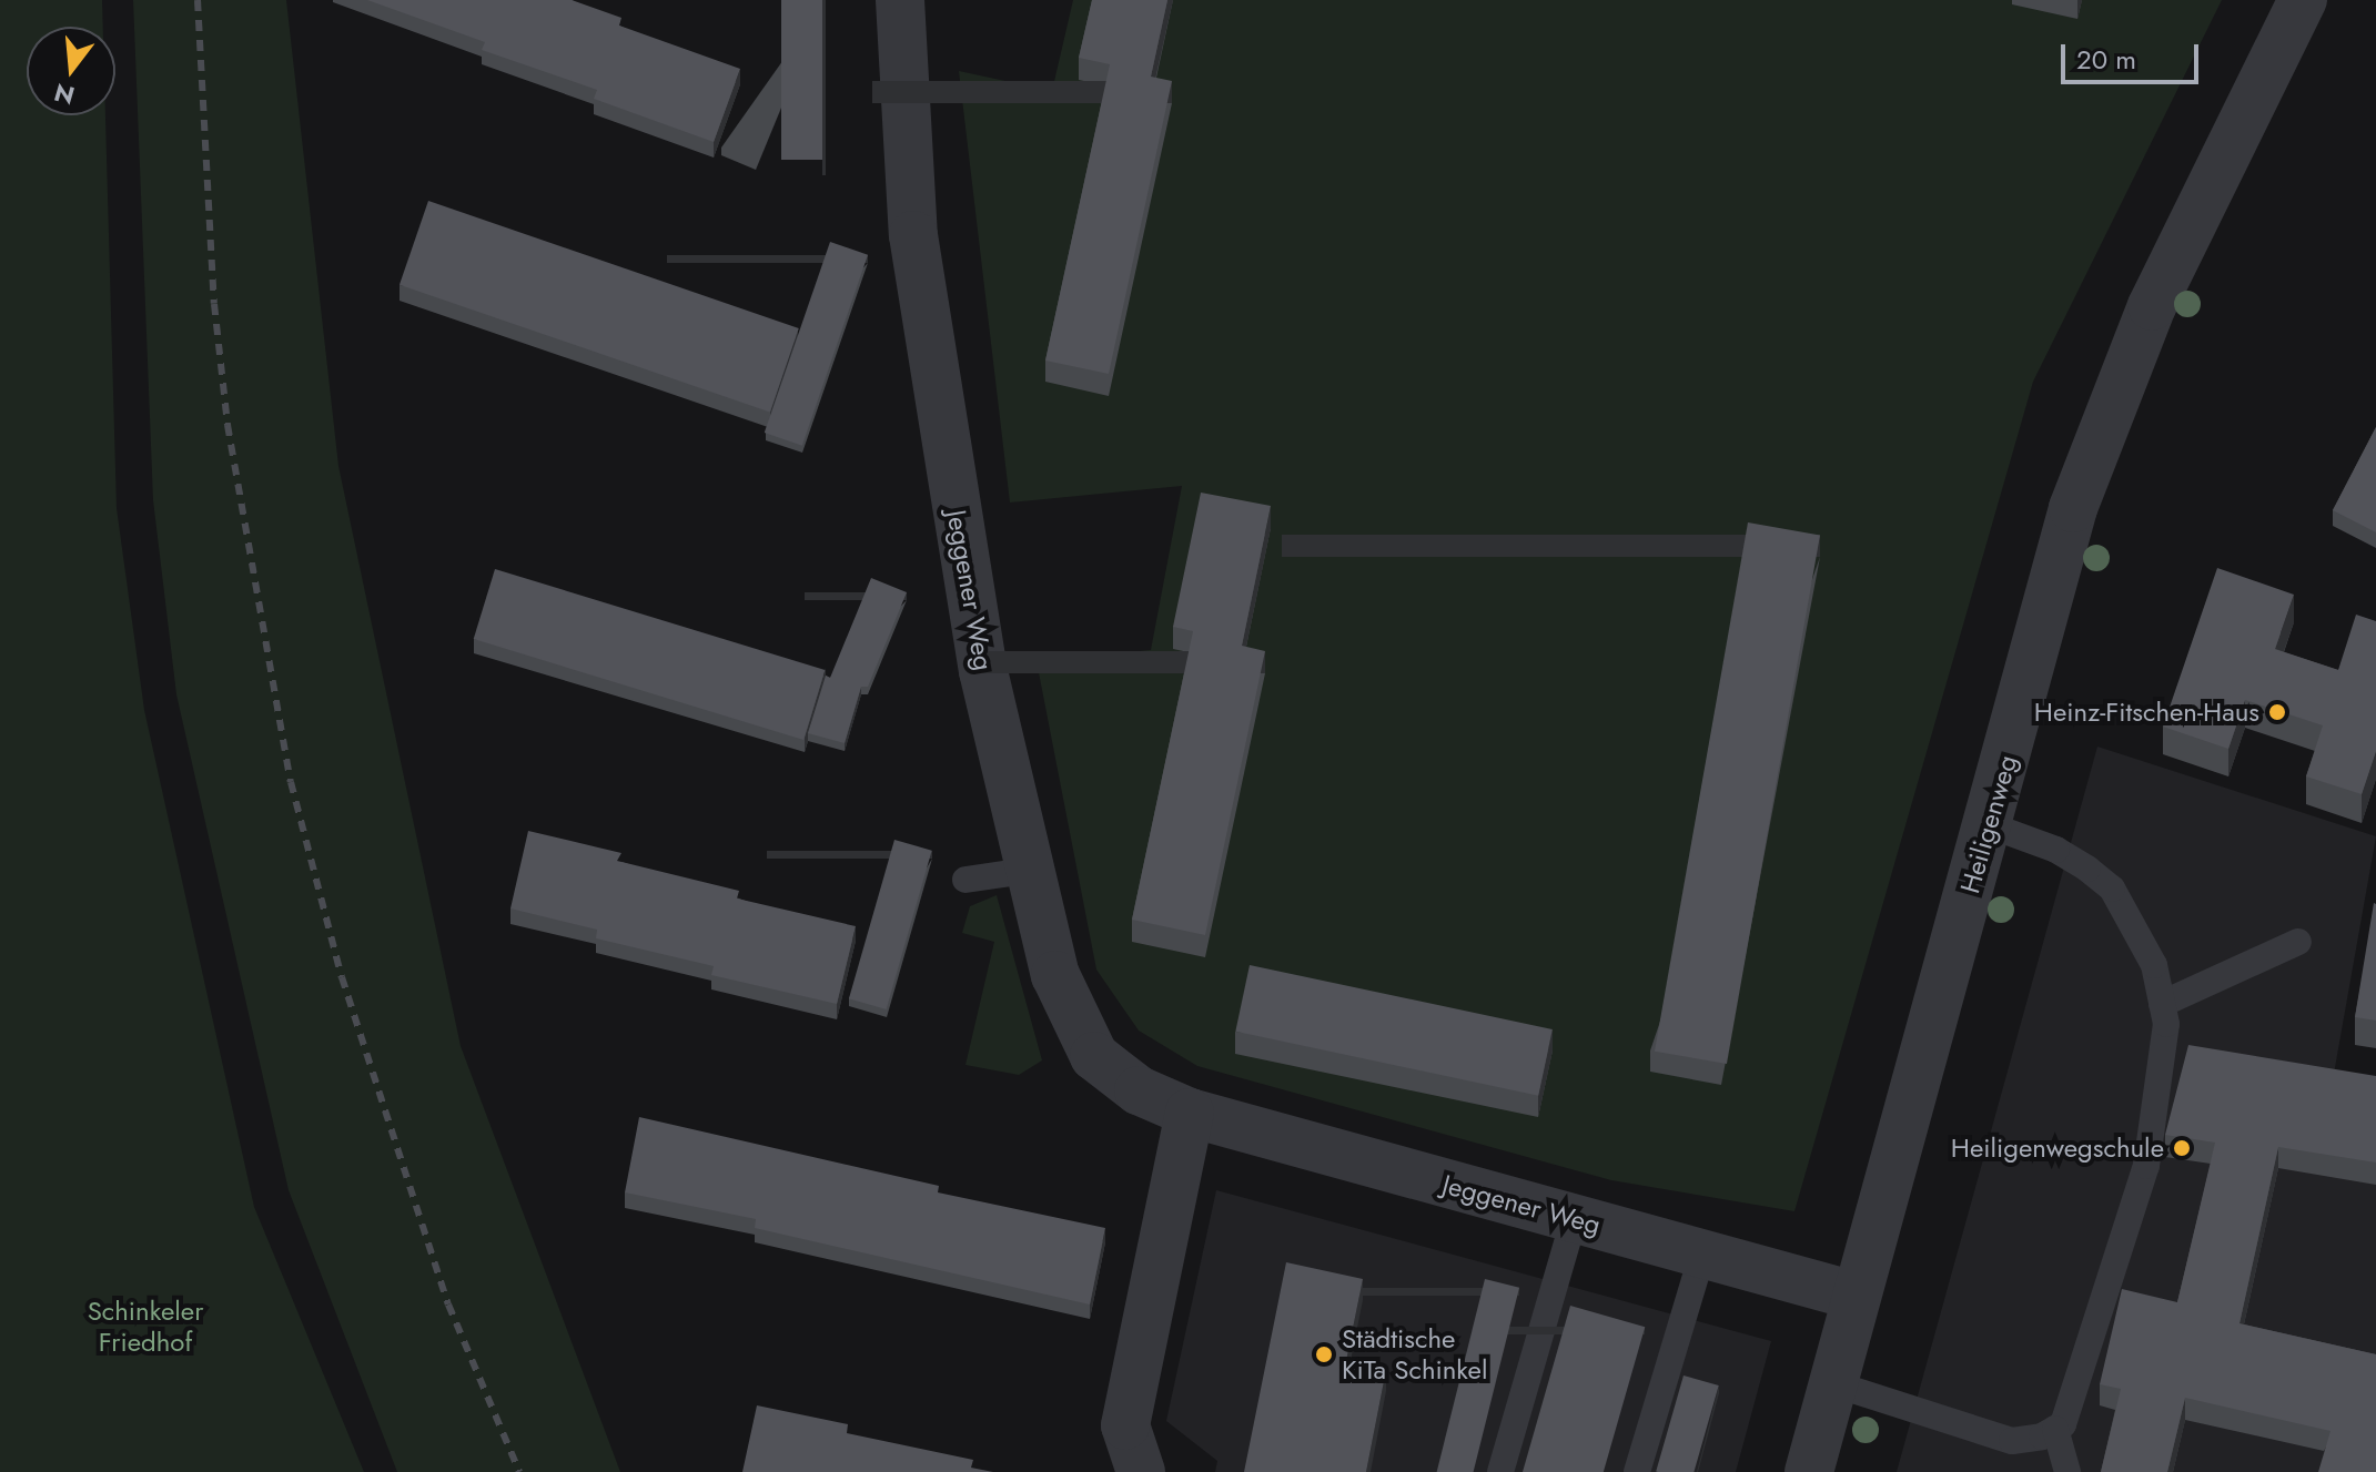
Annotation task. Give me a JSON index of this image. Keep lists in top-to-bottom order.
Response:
{
  "streets": {
    "street": ["Jeggener Weg", "Heiligenweg"]
  },
  "crossings": [
    ["Jeggener Weg", "Heiligenweg"]
  ],
  "parks": ["Schinkeler Friedhof"],
  "places": ["Heinz-Fitschen-Haus", "Heiligenwegschule", "Städtische KiTa Schinkel"],
  "scale_bar": "20 m",
  "north": "bottom"
}
